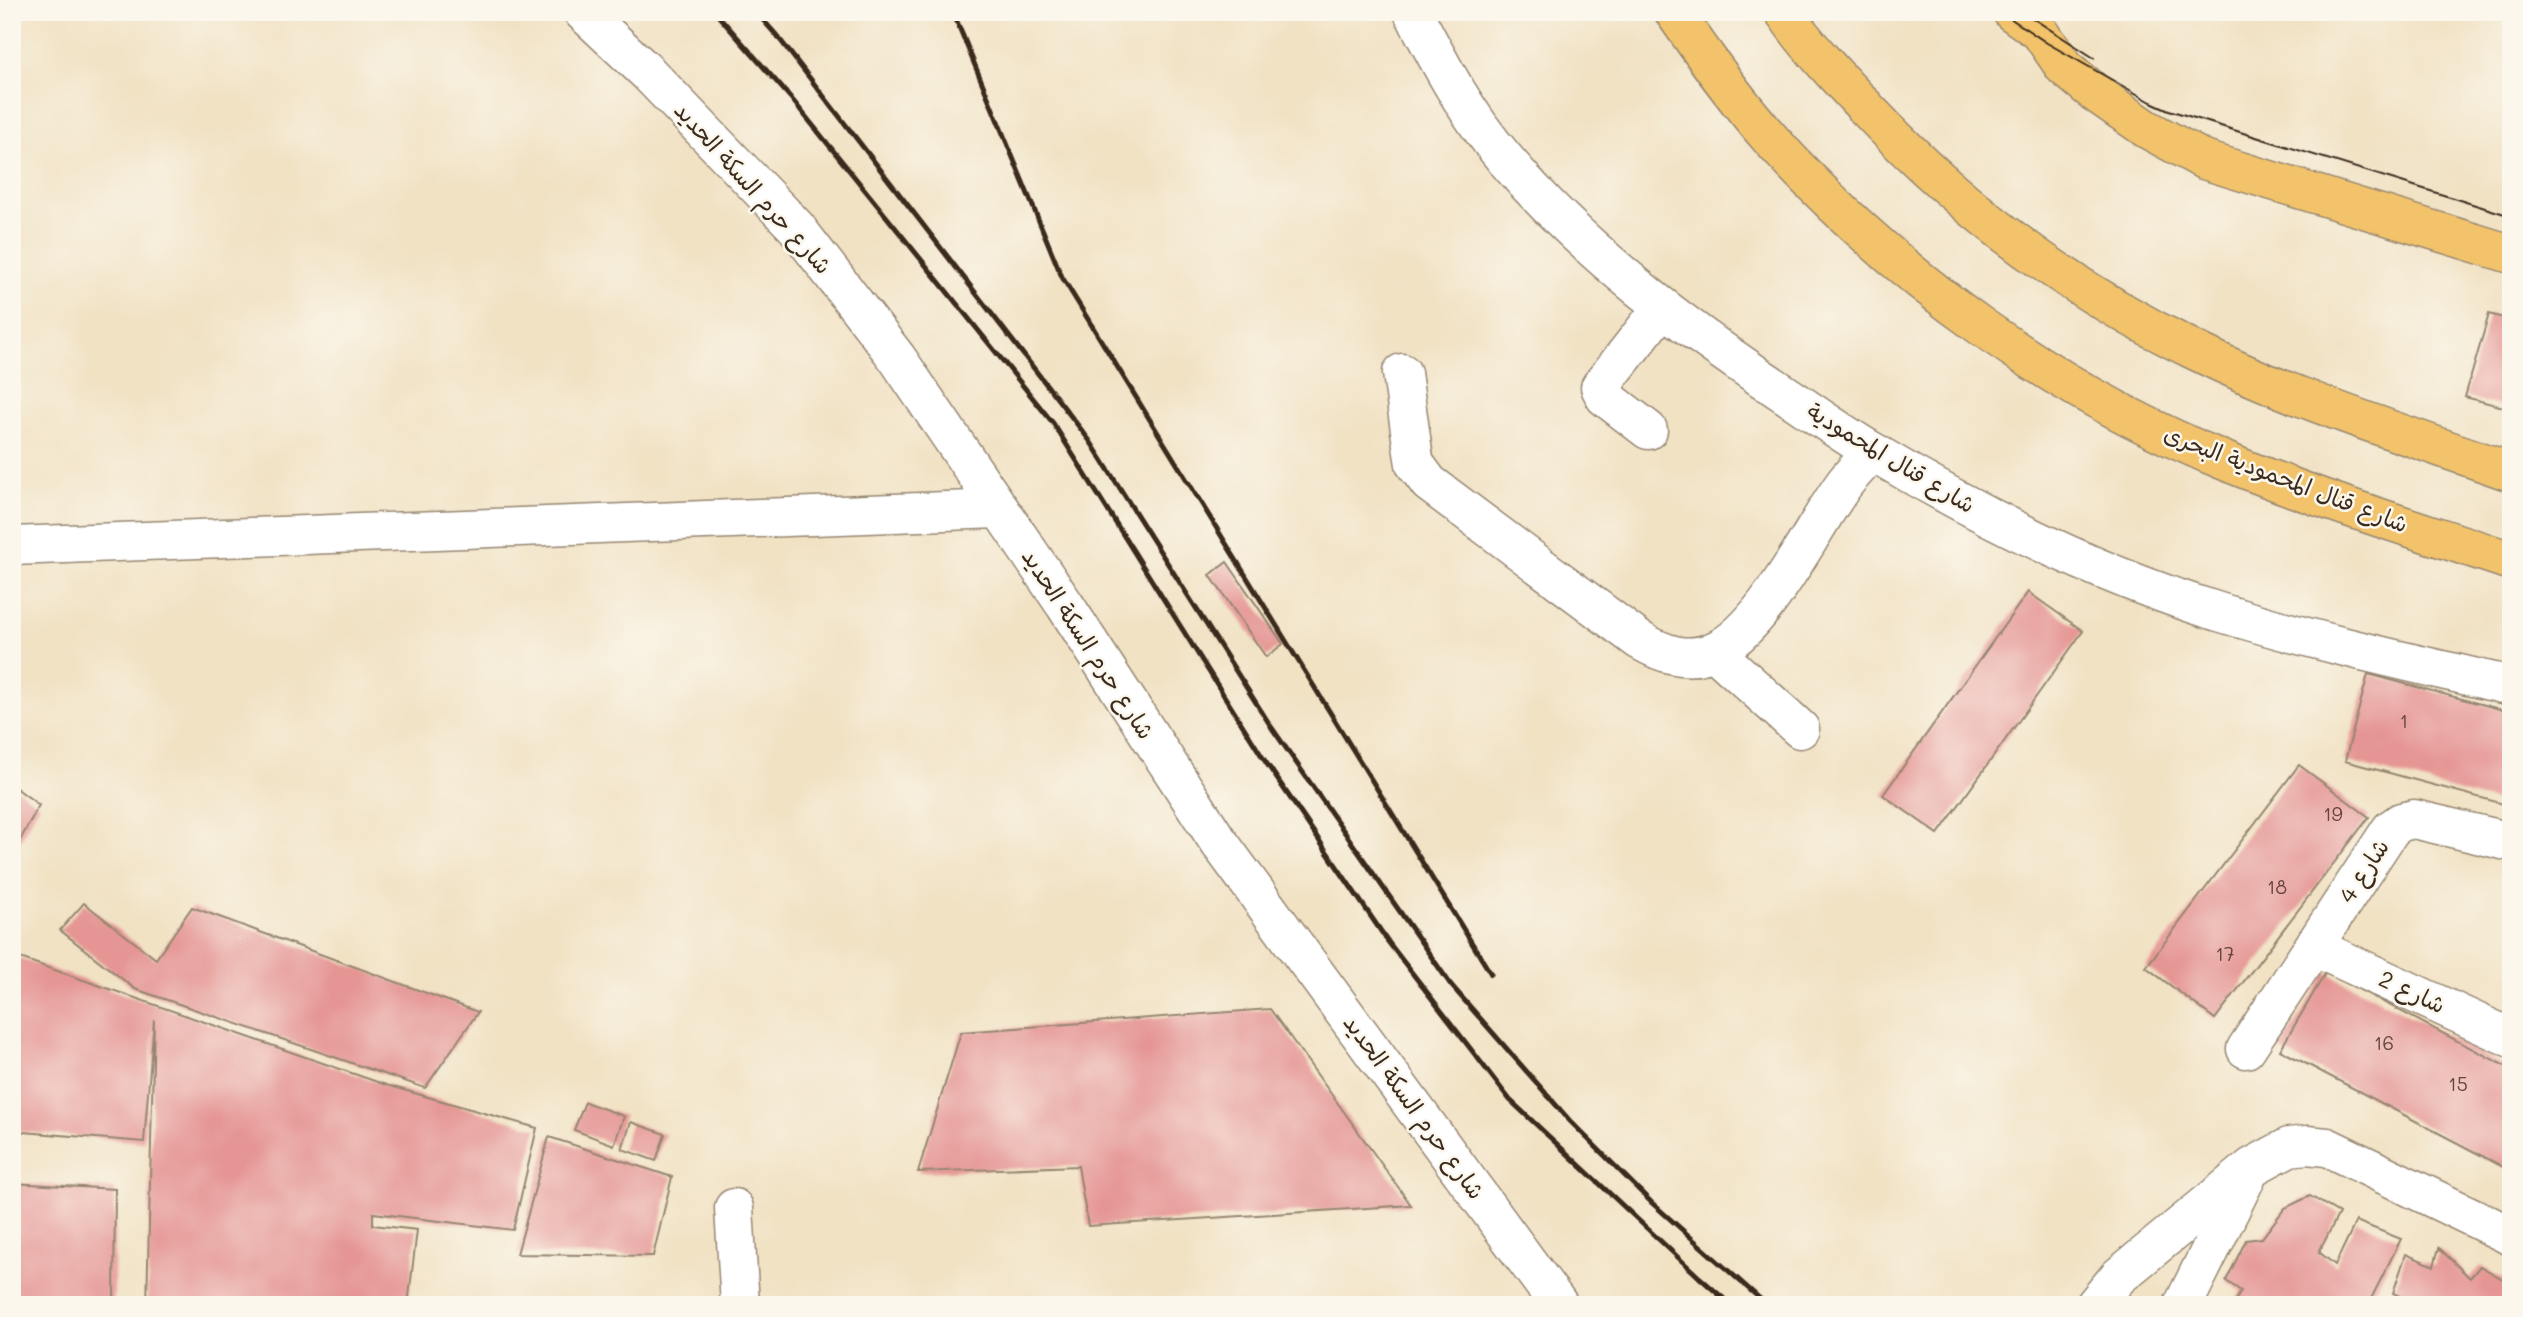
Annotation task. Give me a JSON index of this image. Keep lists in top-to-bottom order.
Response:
{
  "streets": {
    "main road": ["شارع قنال المحمودية البحرى"],
    "street": [
      "شارع حرم السكة الحديد",
      "شارع قنال المحمودية",
      "شارع 4",
      "شارع 2"
    ]
  },
  "crossings": [
    ["شارع 4", "شارع 2"]
  ],
  "house_numbers": [
    "1",
    "19",
    "18",
    "17",
    "16",
    "15"
  ]
}
